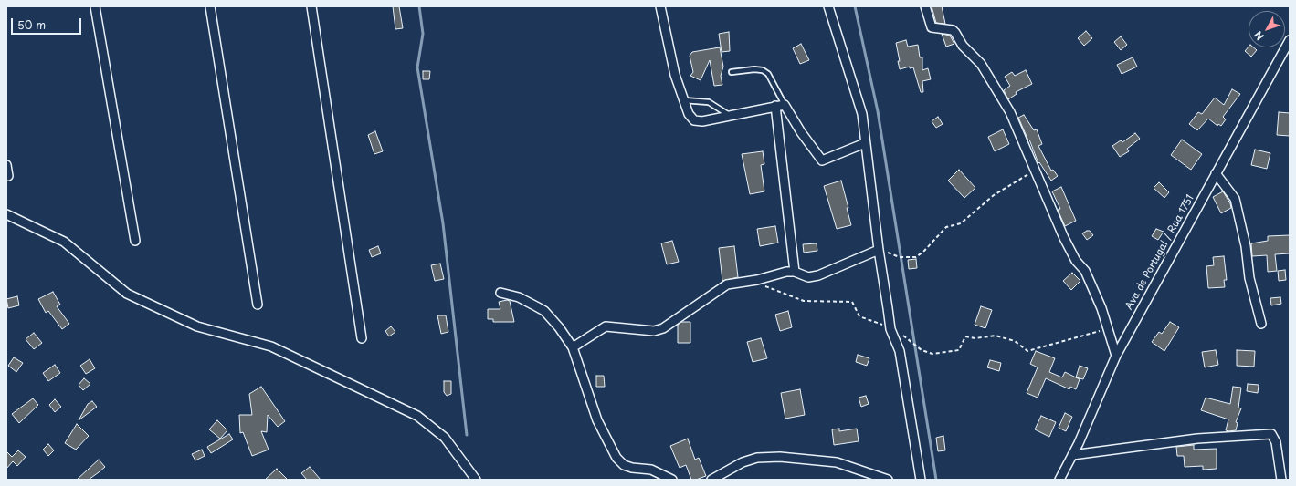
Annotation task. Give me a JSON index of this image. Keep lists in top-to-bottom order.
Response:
{
  "streets": {
    "street": ["Ava de Portugal / Rua 1751"]
  },
  "scale_bar": "50 m",
  "north": "bottom left"
}
